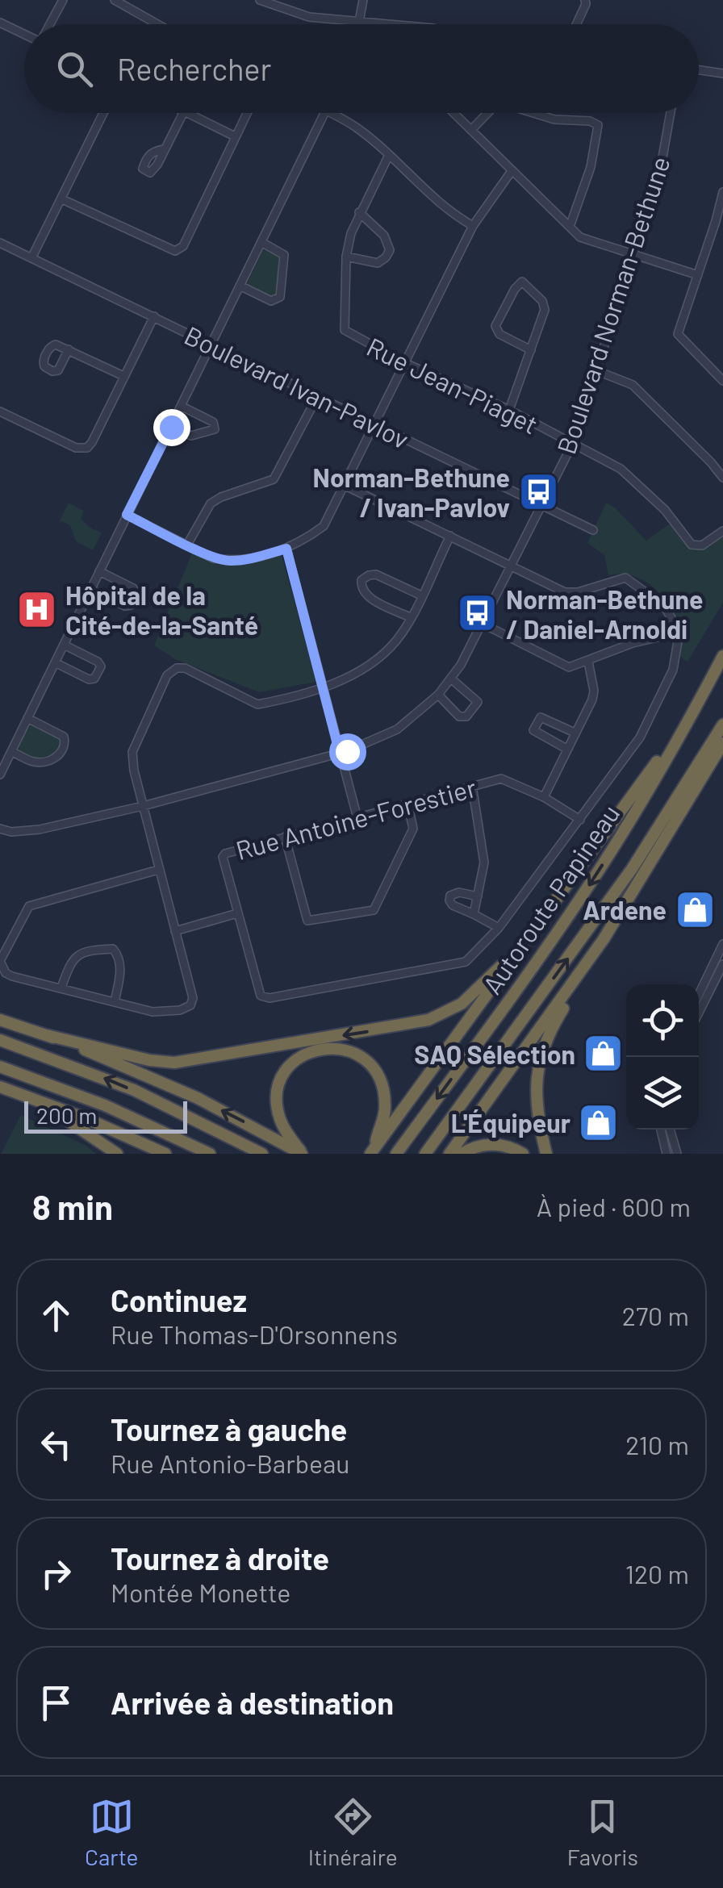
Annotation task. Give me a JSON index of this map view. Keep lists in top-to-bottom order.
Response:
{
  "streets": {
    "highway": ["Autoroute Papineau"],
    "street": [
      "Boulevard Norman-Bethune",
      "Rue Jean-Piaget",
      "Boulevard Ivan-Pavlov",
      "Rue Antoine-Forestier"
    ]
  },
  "crossings": [
    ["Boulevard Norman-Bethune", "Rue Jean-Piaget"],
    ["Boulevard Norman-Bethune", "Boulevard Ivan-Pavlov"]
  ],
  "places": {
    "bus stop": ["Norman-Bethune / Ivan-Pavlov", "Norman-Bethune / Daniel-Arnoldi"],
    "hospital": ["Hôpital de la Cité-de-la-Santé"],
    "shop": ["Ardene", "SAQ Sélection", "L'Équipeur"]
  },
  "scale_bar": "200 m",
  "page": {
    "search": "Rechercher",
    "scale": "200 m",
    "heading": ["8 min", "À pied · 600 m"],
    "list": [
      ["Continuez", "Rue Thomas-D'Orsonnens", "270 m"],
      ["Tournez à gauche", "Rue Antonio-Barbeau", "210 m"],
      ["Tournez à droite", "Montée Monette", "120 m"],
      "Arrivée à destination"
    ],
    "nav": ["Carte", "Itinéraire", "Favoris"]
  }
}
